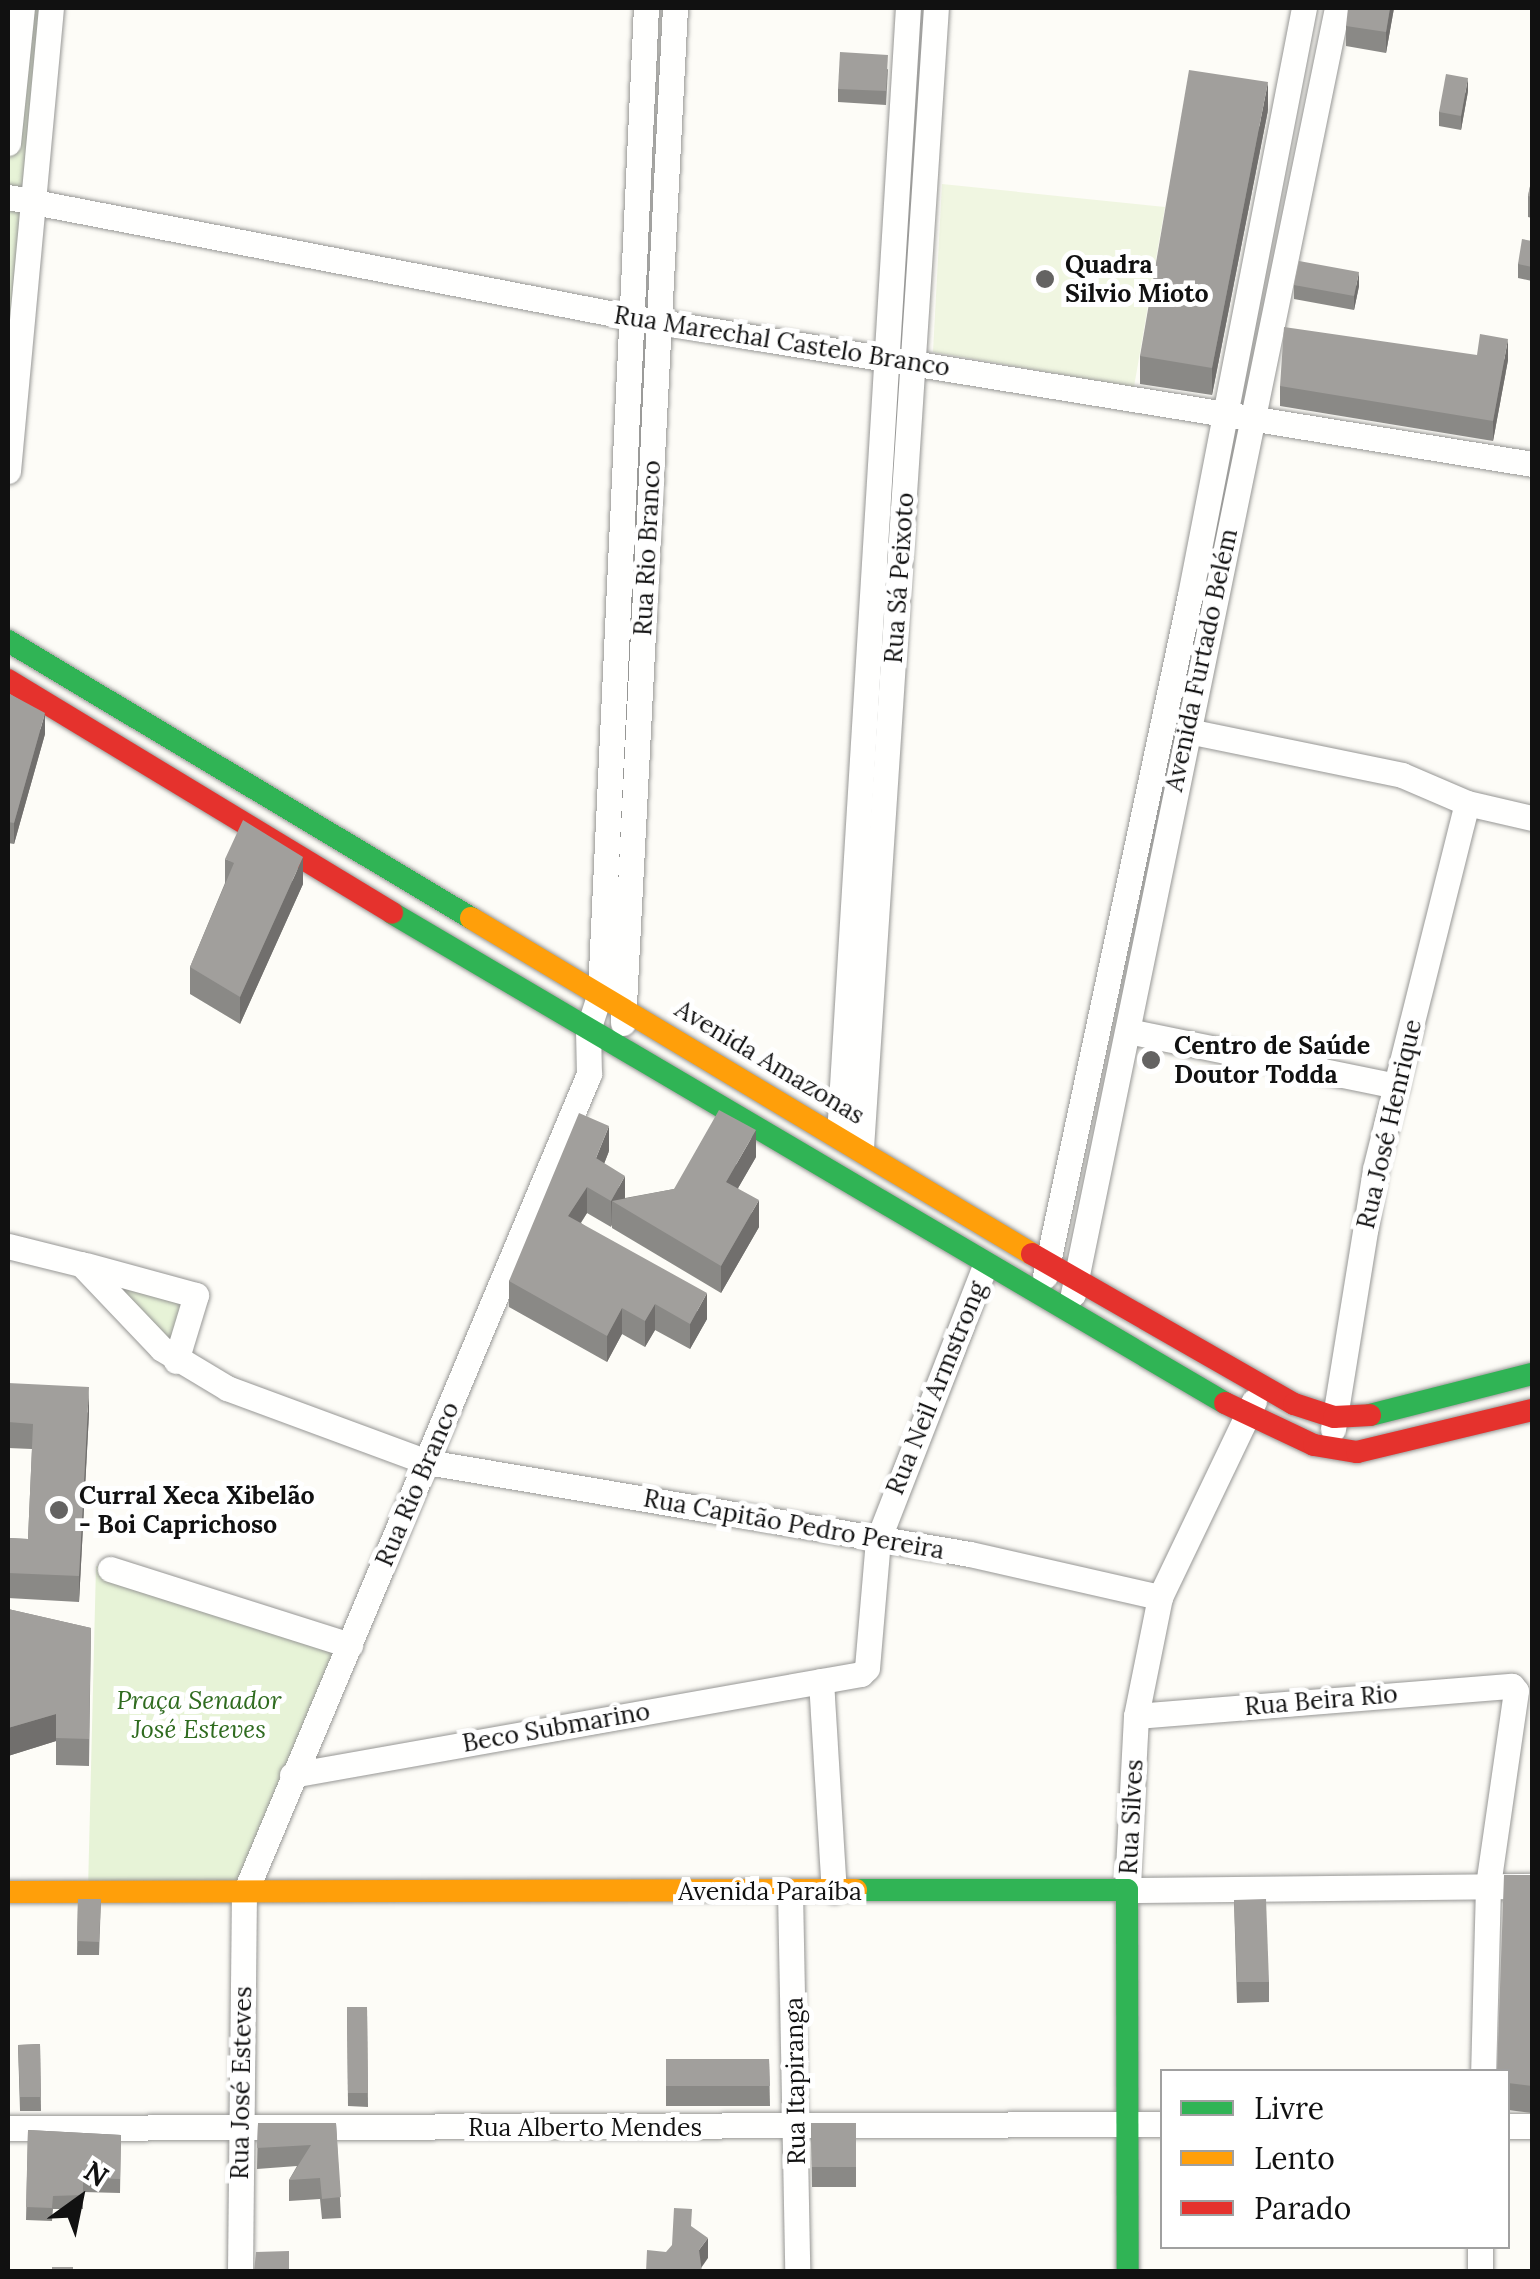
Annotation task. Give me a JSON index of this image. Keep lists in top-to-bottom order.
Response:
{
  "streets": {
    "street": [
      "Rua Marechal Castelo Branco",
      "Rua Rio Branco",
      "Rua Sá Peixoto",
      "Avenida Furtado Belém",
      "Avenida Amazonas",
      "Rua José Henrique",
      "Rua Neil Armstrong",
      "Rua Capitão Pedro Pereira",
      "Rua Beira Rio",
      "Beco Submarino",
      "Rua Silves",
      "Avenida Paraíba",
      "Rua Itapiranga",
      "Rua José Esteves",
      "Rua Alberto Mendes"
    ]
  },
  "crossings": [
    ["Rua Marechal Castelo Branco", "Rua Rio Branco"],
    ["Rua Marechal Castelo Branco", "Rua Sá Peixoto"],
    ["Rua Marechal Castelo Branco", "Avenida Furtado Belém"],
    ["Rua Rio Branco", "Avenida Amazonas"],
    ["Rua Rio Branco", "Rua Capitão Pedro Pereira"],
    ["Rua Rio Branco", "Beco Submarino"],
    ["Rua Rio Branco", "Avenida Paraíba"],
    ["Rua Rio Branco", "Rua José Esteves"],
    ["Rua Sá Peixoto", "Avenida Amazonas"],
    ["Avenida Furtado Belém", "Avenida Amazonas"],
    ["Avenida Amazonas", "Rua José Henrique"],
    ["Avenida Amazonas", "Rua Silves"],
    ["Rua Neil Armstrong", "Rua Capitão Pedro Pereira"],
    ["Rua Neil Armstrong", "Beco Submarino"],
    ["Rua Capitão Pedro Pereira", "Rua Silves"],
    ["Rua Beira Rio", "Rua Silves"],
    ["Rua Beira Rio", "Avenida Paraíba"],
    ["Rua Silves", "Avenida Paraíba"],
    ["Rua Silves", "Rua Alberto Mendes"],
    ["Avenida Paraíba", "Rua Itapiranga"],
    ["Avenida Paraíba", "Rua José Esteves"],
    ["Rua Itapiranga", "Rua Alberto Mendes"],
    ["Rua José Esteves", "Rua Alberto Mendes"]
  ],
  "parks": ["Praça Senador José Esteves"],
  "places": ["Quadra Silvio Mioto", "Centro de Saúde Doutor Todda", "Curral Xeca Xibelão - Boi Caprichoso"],
  "legend": ["Livre", "Lento", "Parado"],
  "north": "top right"
}
